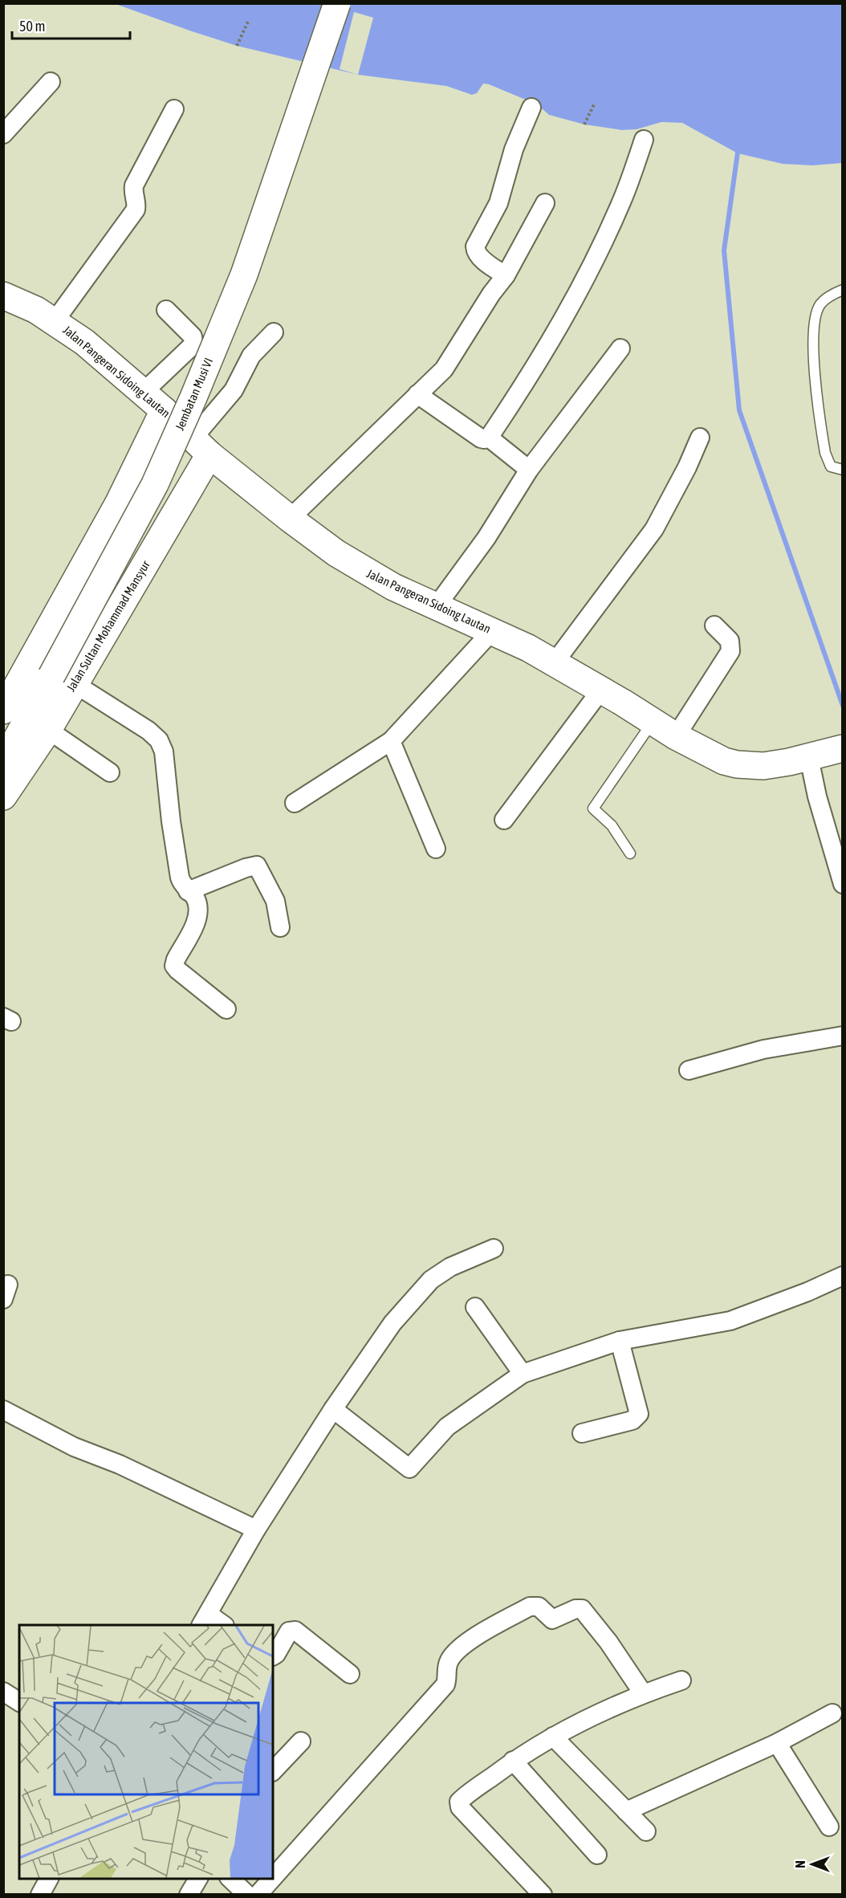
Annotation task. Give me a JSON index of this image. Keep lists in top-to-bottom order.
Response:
{
  "streets": {
    "street": ["Jalan Pangeran Sidoing Lautan", "Jembatan Musi VI", "Jalan Sultan Mohammad Mansyur"]
  },
  "crossings": [
    ["Jalan Pangeran Sidoing Lautan", "Jalan Sultan Mohammad Mansyur"]
  ],
  "scale_bar": "50 m",
  "north": "left"
}
